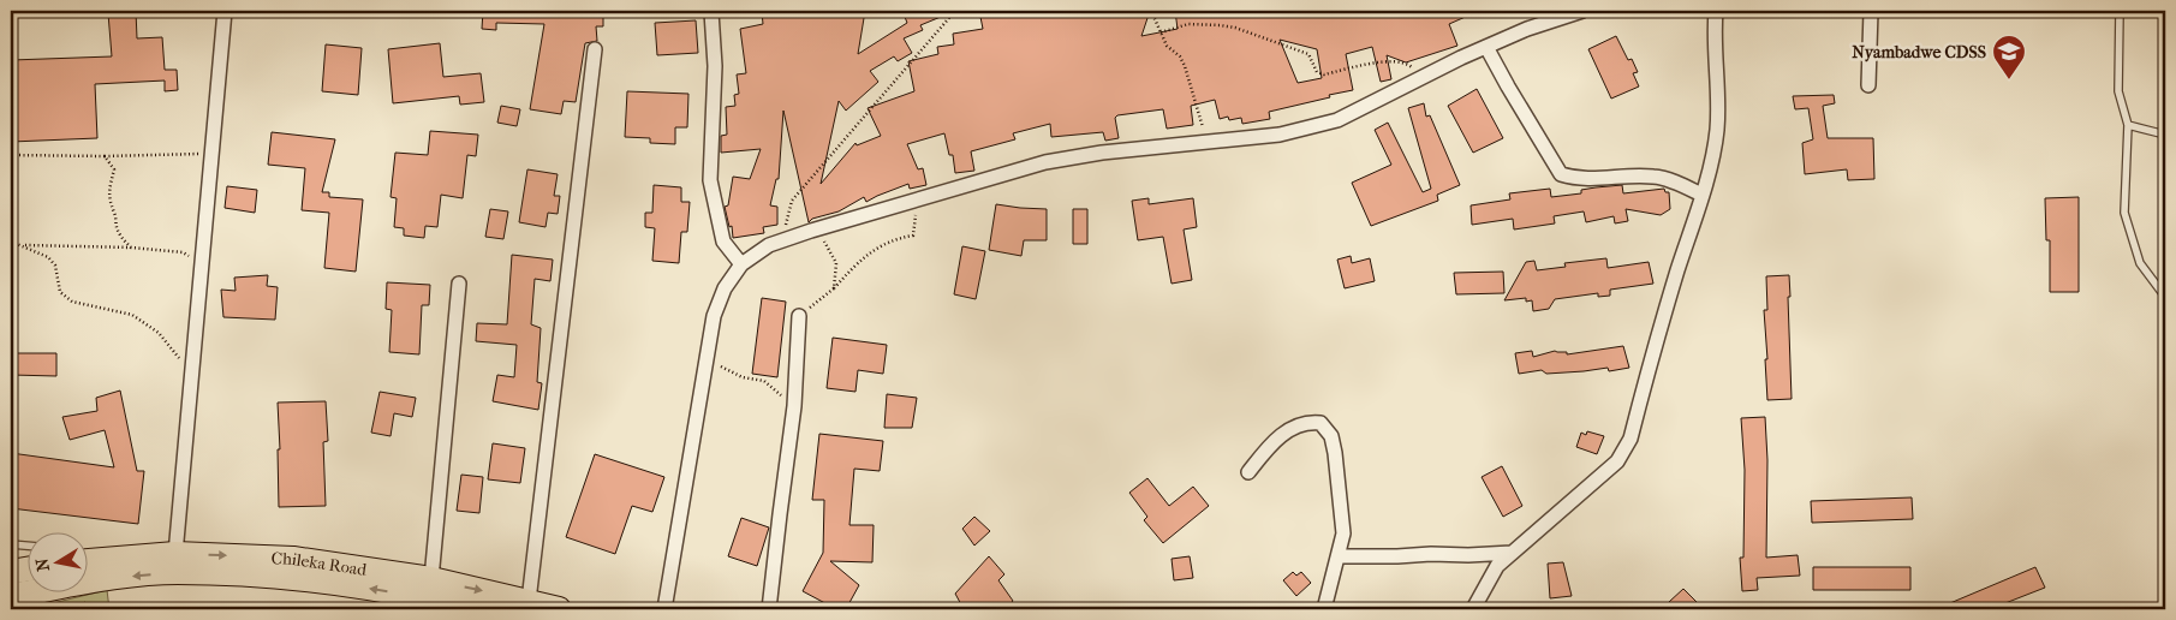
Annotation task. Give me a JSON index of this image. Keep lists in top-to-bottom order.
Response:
{
  "streets": {
    "highway": ["Chileka Road"]
  },
  "places": {
    "school or university": ["Nyambadwe CDSS"]
  },
  "north": "left"
}
